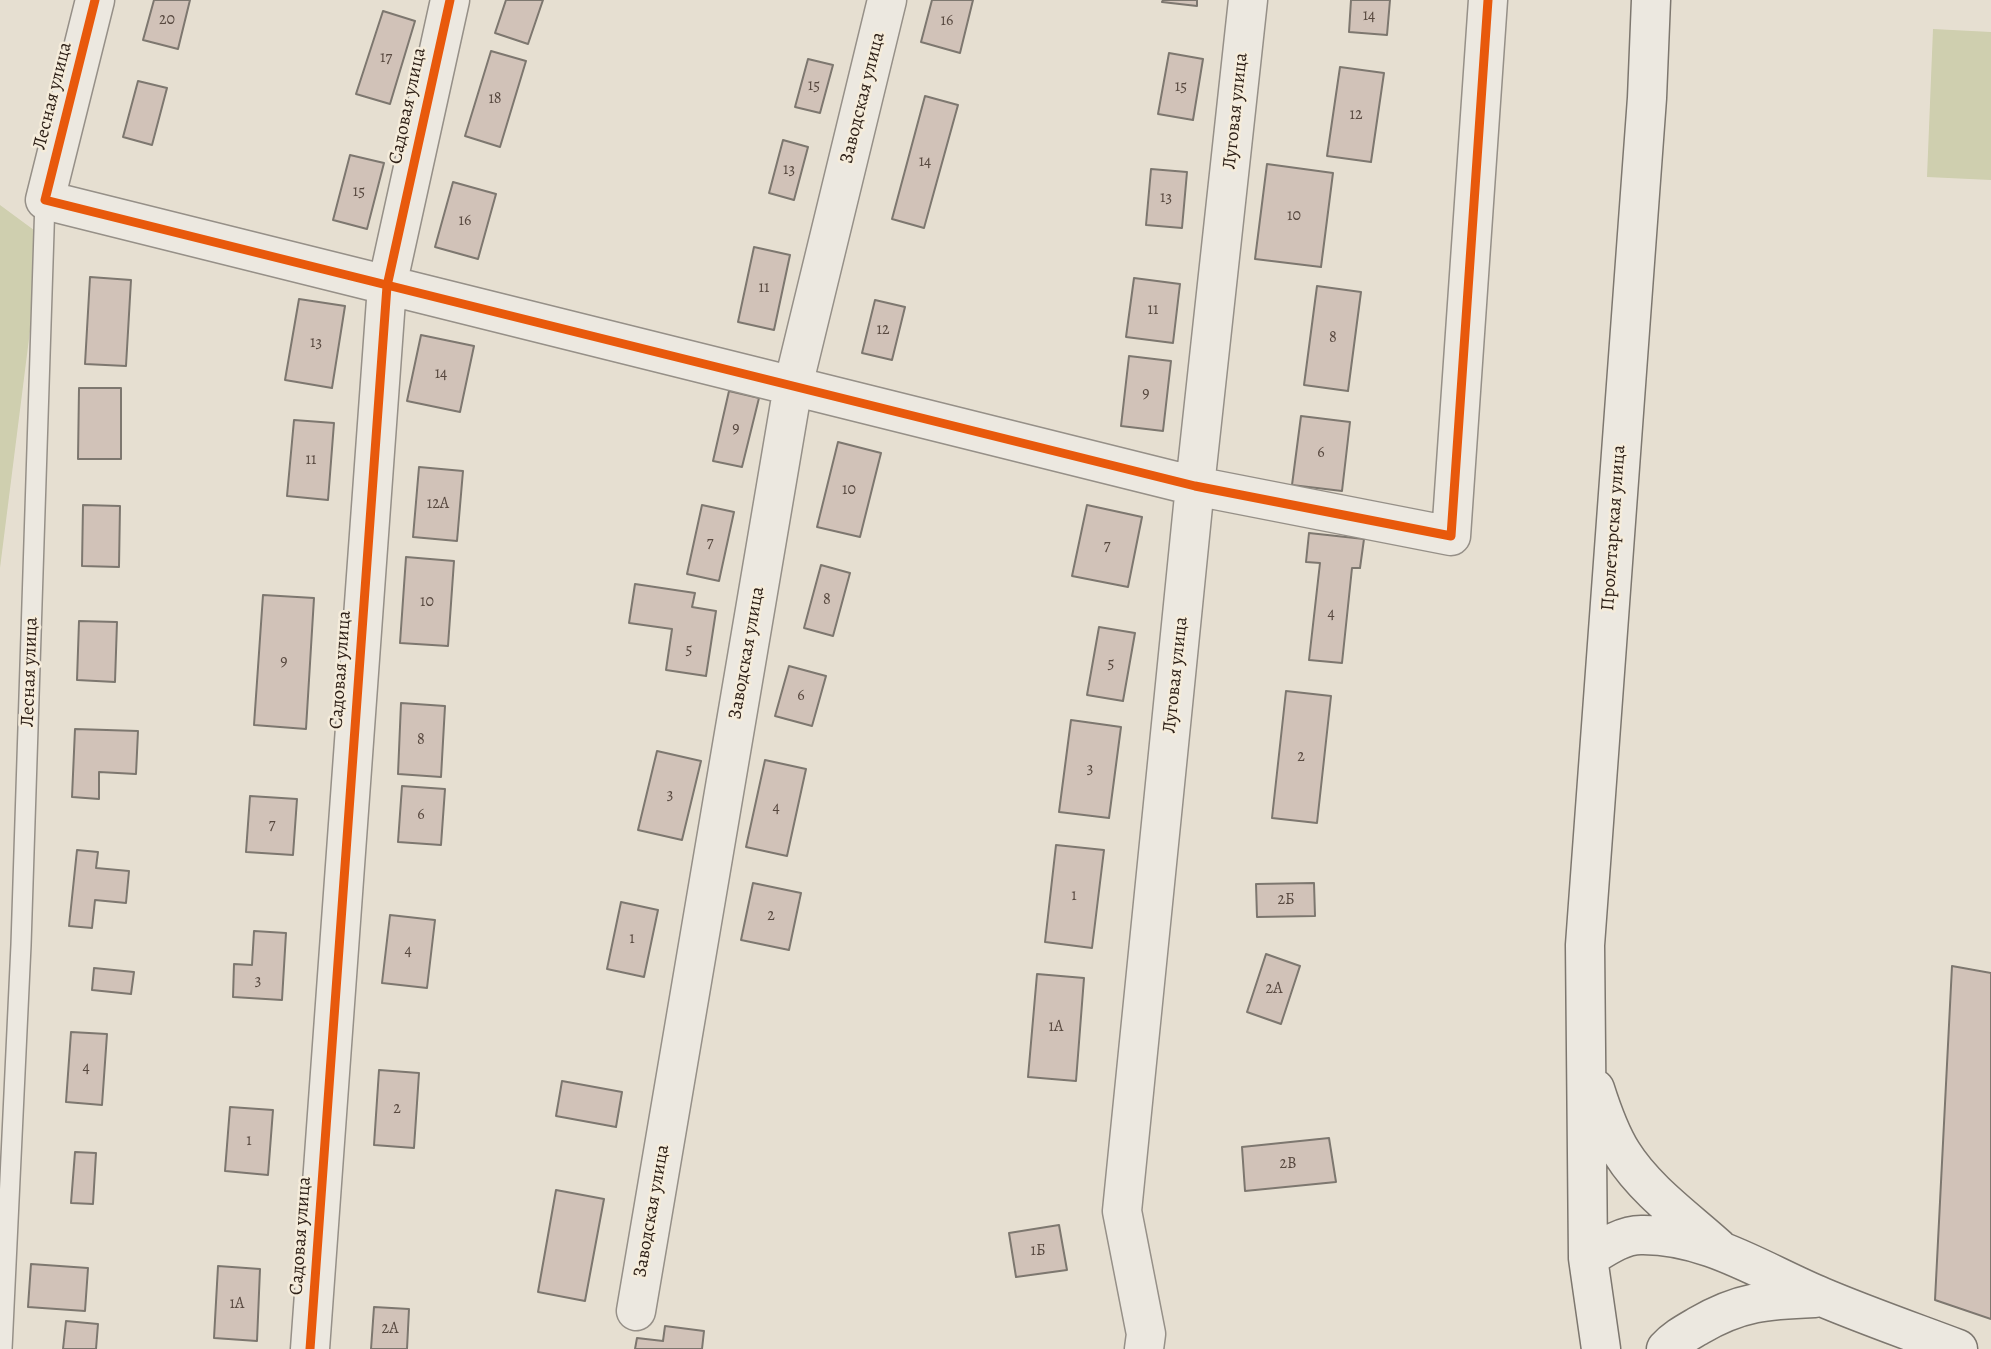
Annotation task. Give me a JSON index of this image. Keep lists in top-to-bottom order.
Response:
{
  "streets": {
    "street": [
      "Лесная улица",
      "Заводская улица",
      "Садовая улица",
      "Луговая улица",
      "Пролетарская улица"
    ]
  },
  "house_numbers": [
    "14",
    "20",
    "16",
    "17",
    "15",
    "15",
    "18",
    "12",
    "14",
    "13",
    "15",
    "13",
    "10",
    "16",
    "11",
    "11",
    "12",
    "8",
    "13",
    "14",
    "9",
    "9",
    "6",
    "11",
    "10",
    "12А",
    "7",
    "7",
    "8",
    "10",
    "4",
    "5",
    "9",
    "5",
    "6",
    "8",
    "2",
    "3",
    "3",
    "4",
    "6",
    "7",
    "1",
    "2Б",
    "2",
    "1",
    "4",
    "3",
    "2А",
    "1А",
    "4",
    "2",
    "1",
    "2В",
    "1Б",
    "1А",
    "2А"
  ]
}
